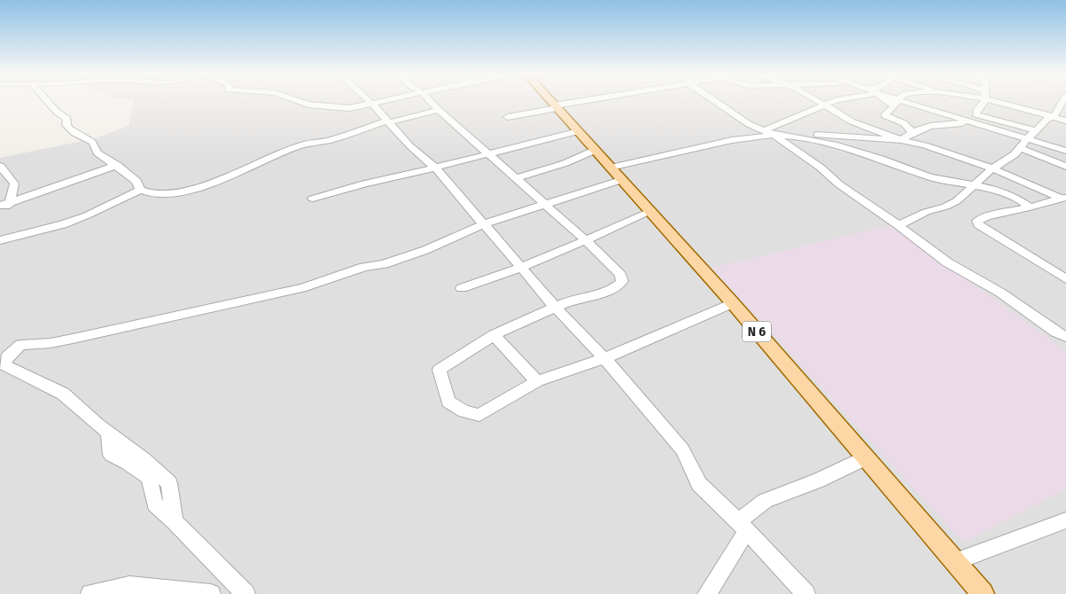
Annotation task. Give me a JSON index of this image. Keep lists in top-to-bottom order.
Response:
{
  "streets": {
    "main road": ["N 6"]
  }
}
